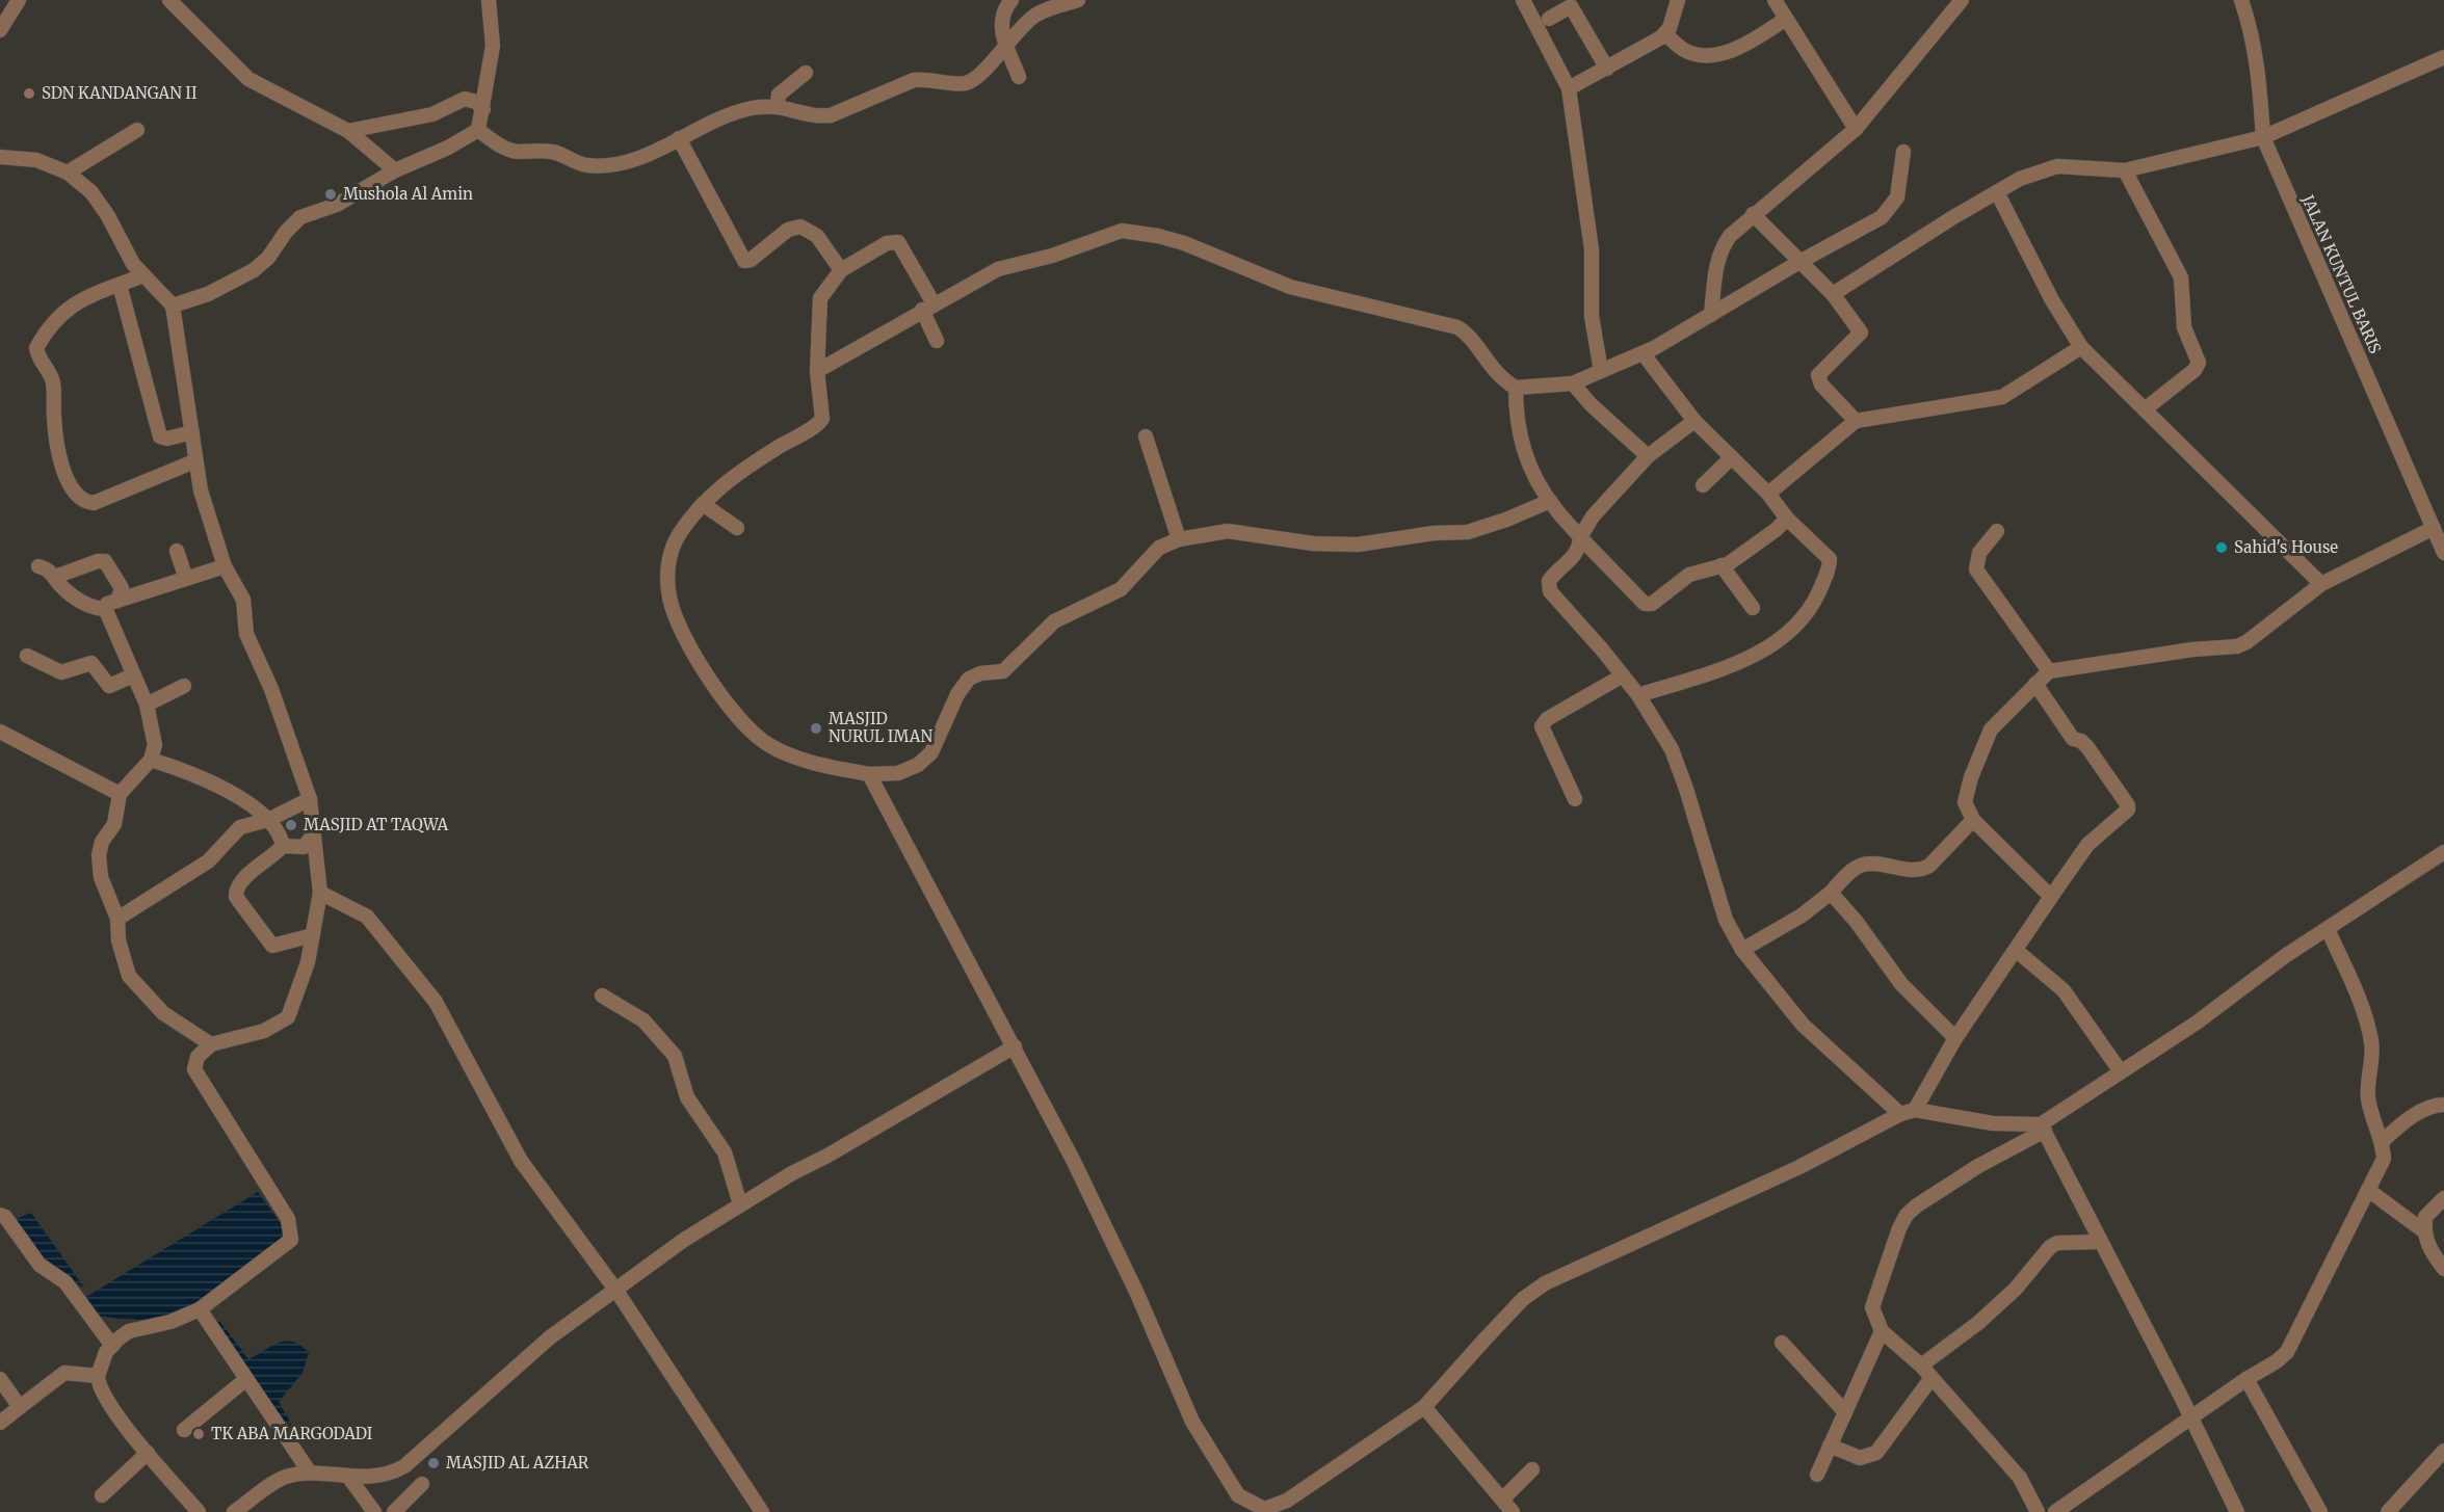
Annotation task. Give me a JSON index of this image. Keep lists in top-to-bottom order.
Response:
{
  "streets": {
    "street": ["JALAN KUNTUL BARIS"]
  },
  "places": [
    "SDN KANDANGAN II",
    "Mushola Al Amin",
    "Sahid's House",
    "MASJID NURUL IMAN",
    "MASJID AT TAQWA",
    "TK ABA MARGODADI",
    "MASJID AL AZHAR"
  ]
}
